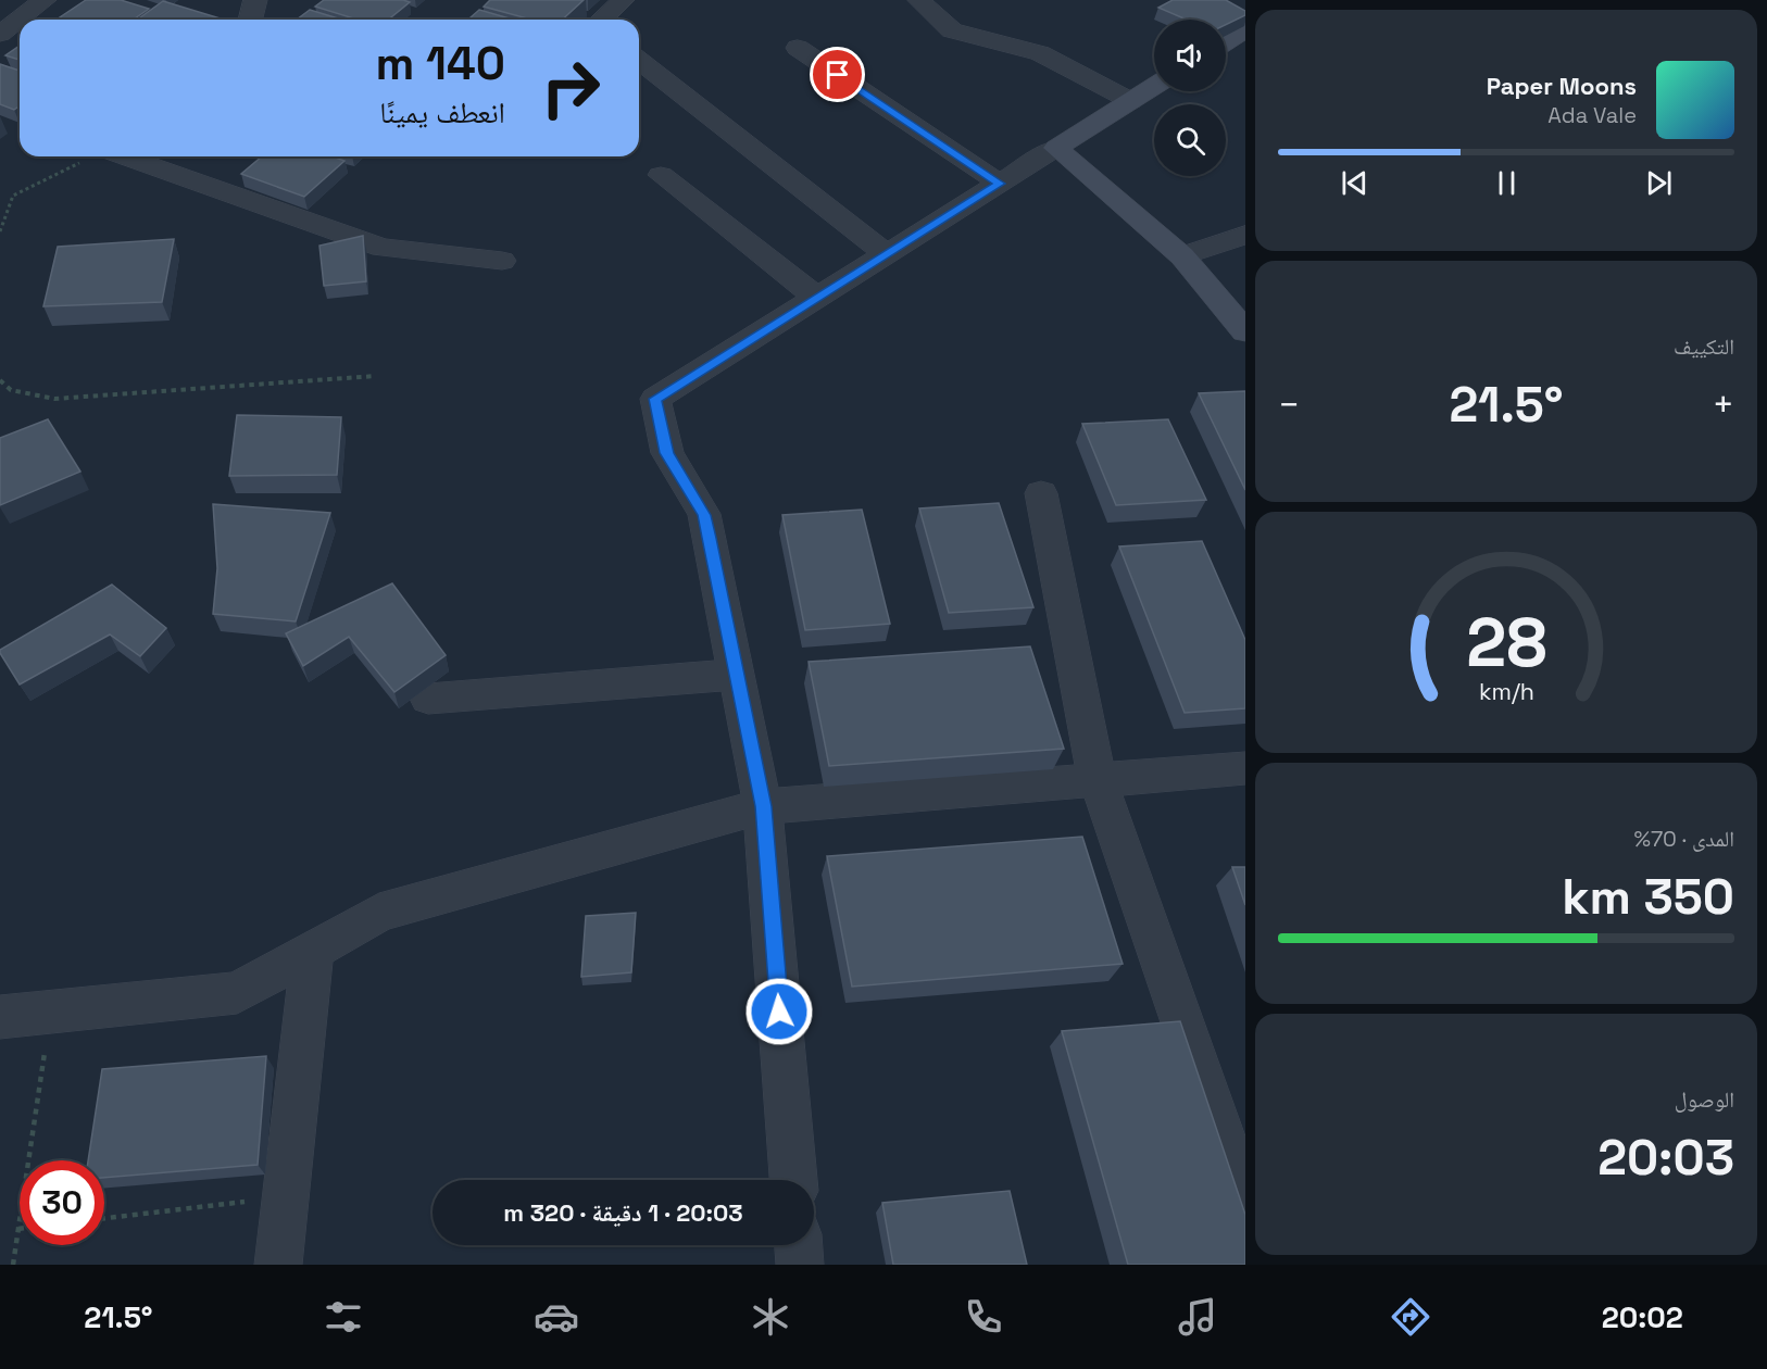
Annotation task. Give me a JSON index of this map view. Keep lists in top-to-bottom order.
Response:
{
  "page": {
    "turn": ["140 m", "انعطف يمينًا"],
    "song": ["Paper Moons", "Ada Vale"],
    "tile": [
      "التكييف",
      ["المدى · 70%", "350 km"],
      ["الوصول", "20:03"]
    ],
    "heat": ["−", "21.5°", "+"],
    "limit": "30",
    "trip": "20:03 · 1 دقيقة · 320 m",
    "tabs": ["20:02", "21.5°"],
    "gauge": ["28", "km/h"]
  }
}
